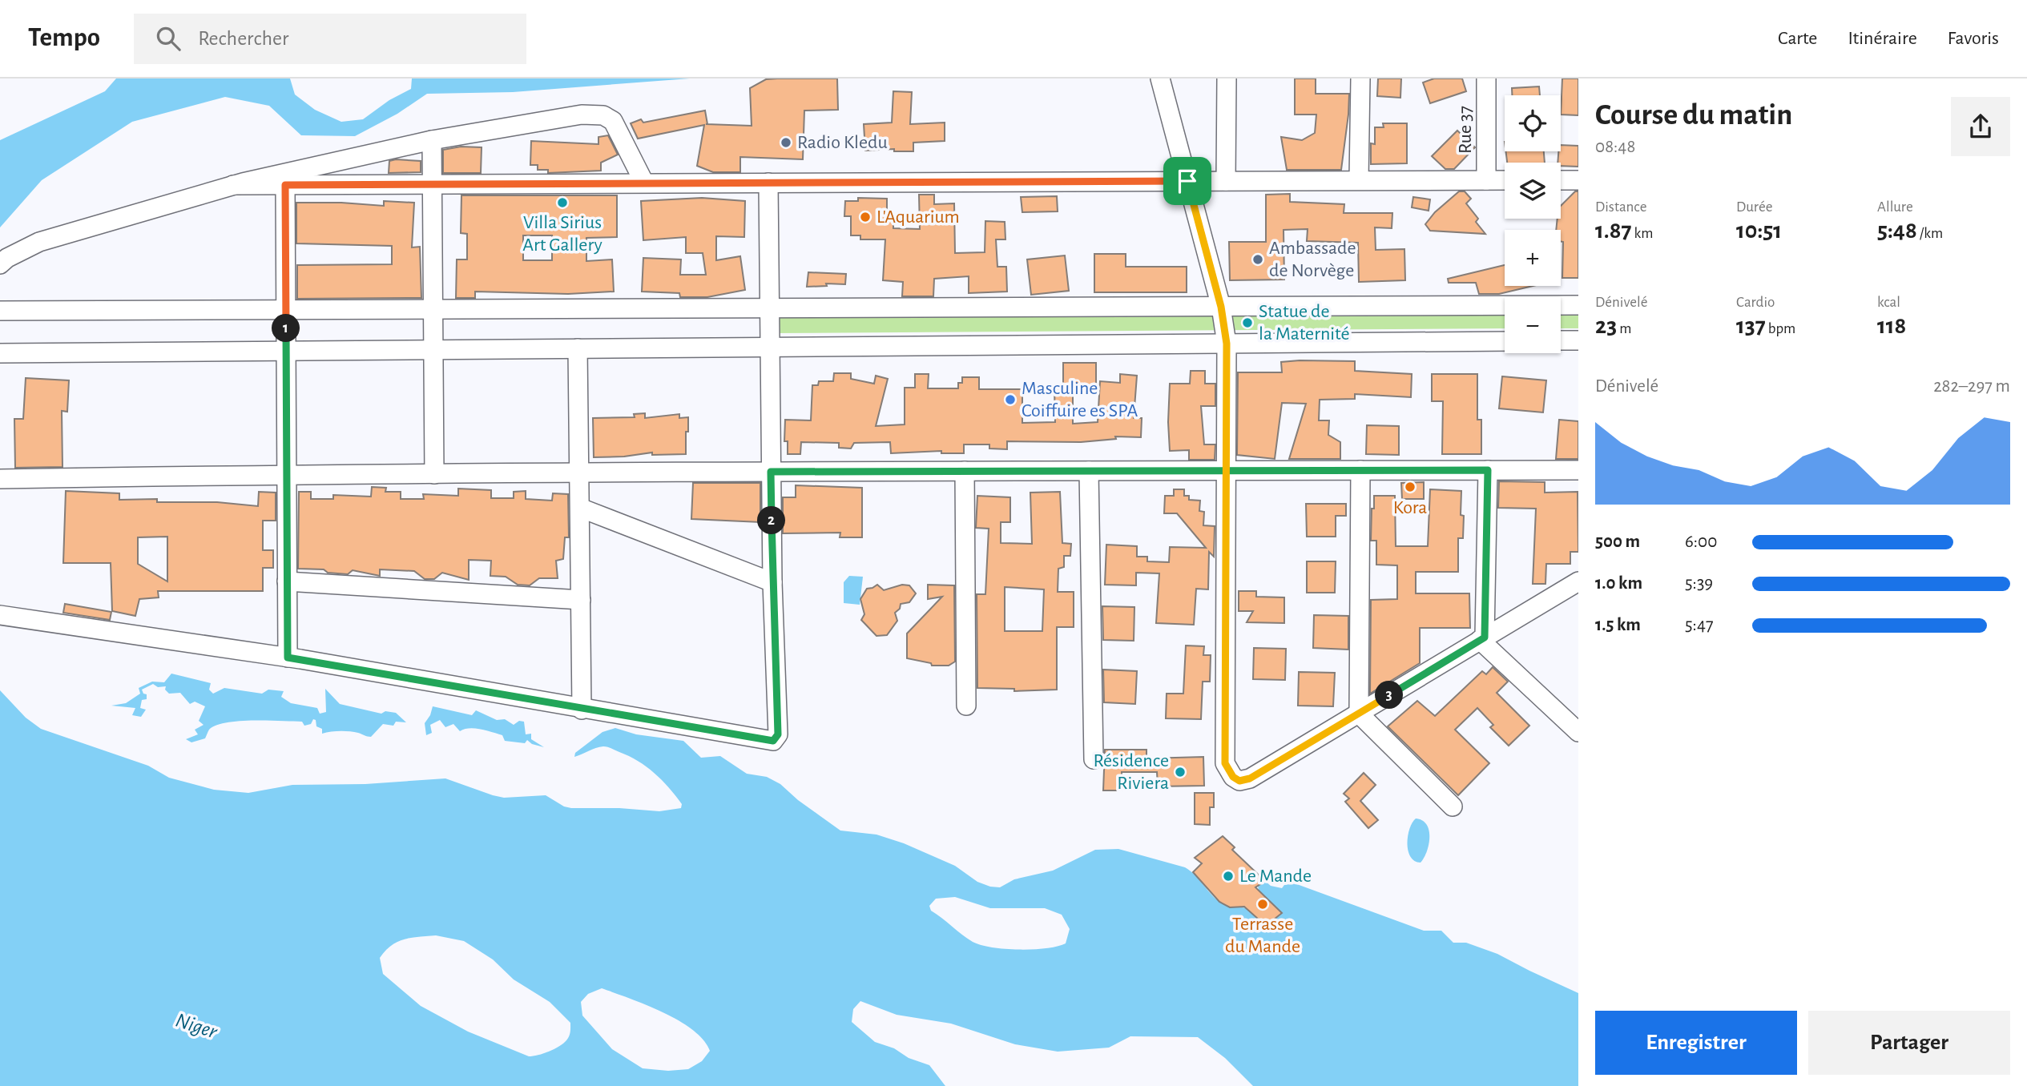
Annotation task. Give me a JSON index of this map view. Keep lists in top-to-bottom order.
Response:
{
  "streets": {
    "street": ["Rue 37"]
  },
  "water": ["Niger"],
  "places": [
    "Radio Kledu",
    "Villa Sirius Art Gallery",
    "L'Aquarium",
    "Ambassade de Norvège",
    "Statue de la Maternité",
    "Masculine Coiffuire es SPA",
    "Kora",
    "Résidence Riviera",
    "Le Mande",
    "Terrasse du Mande"
  ],
  "page": {
    "header": "Tempo",
    "search": "Rechercher",
    "nav": ["Carte", "Itinéraire", "Favoris"],
    "heading": ["Course du matin", "08:48"],
    "map_buttons": ["+", "−"],
    "stats": [
      ["Distance", "1.87 km"],
      ["Durée", "10:51"],
      ["Allure", "5:48 /km"],
      ["Dénivelé", "23 m"],
      ["Cardio", "137 bpm"],
      ["kcal", "118"]
    ],
    "pins": ["1", "2", "3"],
    "chart": ["Dénivelé", "282–297 m"],
    "list": [
      {
        "name": "500 m",
        "note": "6:00"
      },
      {
        "name": "1.0 km",
        "note": "5:39"
      },
      {
        "name": "1.5 km",
        "note": "5:47"
      }
    ],
    "buttons": ["Enregistrer", "Partager"]
  }
}
